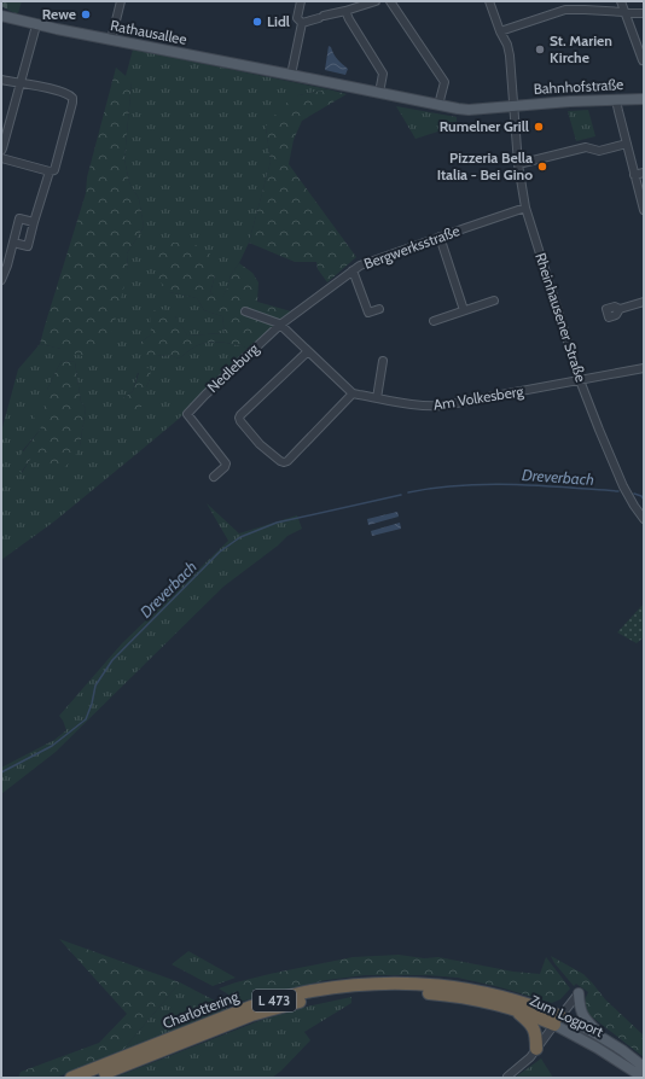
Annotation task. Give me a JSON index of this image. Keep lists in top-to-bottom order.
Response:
{
  "streets": {
    "highway": ["L 473", "Charlottering", "Zum Logport"],
    "main road": ["Rathausallee", "Bahnhofstraße"],
    "street": [
      "Bergwerksstraße",
      "Rheinhausener Straße",
      "Nedleburg",
      "Am Volkesberg"
    ]
  },
  "crossings": [
    ["Rathausallee", "Bahnhofstraße"],
    ["Rathausallee", "Rheinhausener Straße"],
    ["Bahnhofstraße", "Rheinhausener Straße"],
    ["Bergwerksstraße", "Rheinhausener Straße"],
    ["Bergwerksstraße", "Nedleburg"],
    ["Rheinhausener Straße", "Am Volkesberg"],
    ["Charlottering", "Zum Logport"]
  ],
  "water": ["Dreverbach"],
  "places": [
    "Rewe",
    "Lidl",
    "St. Marien Kirche",
    "Rumelner Grill",
    "Pizzeria Bella Italia - Bei Gino"
  ]
}
